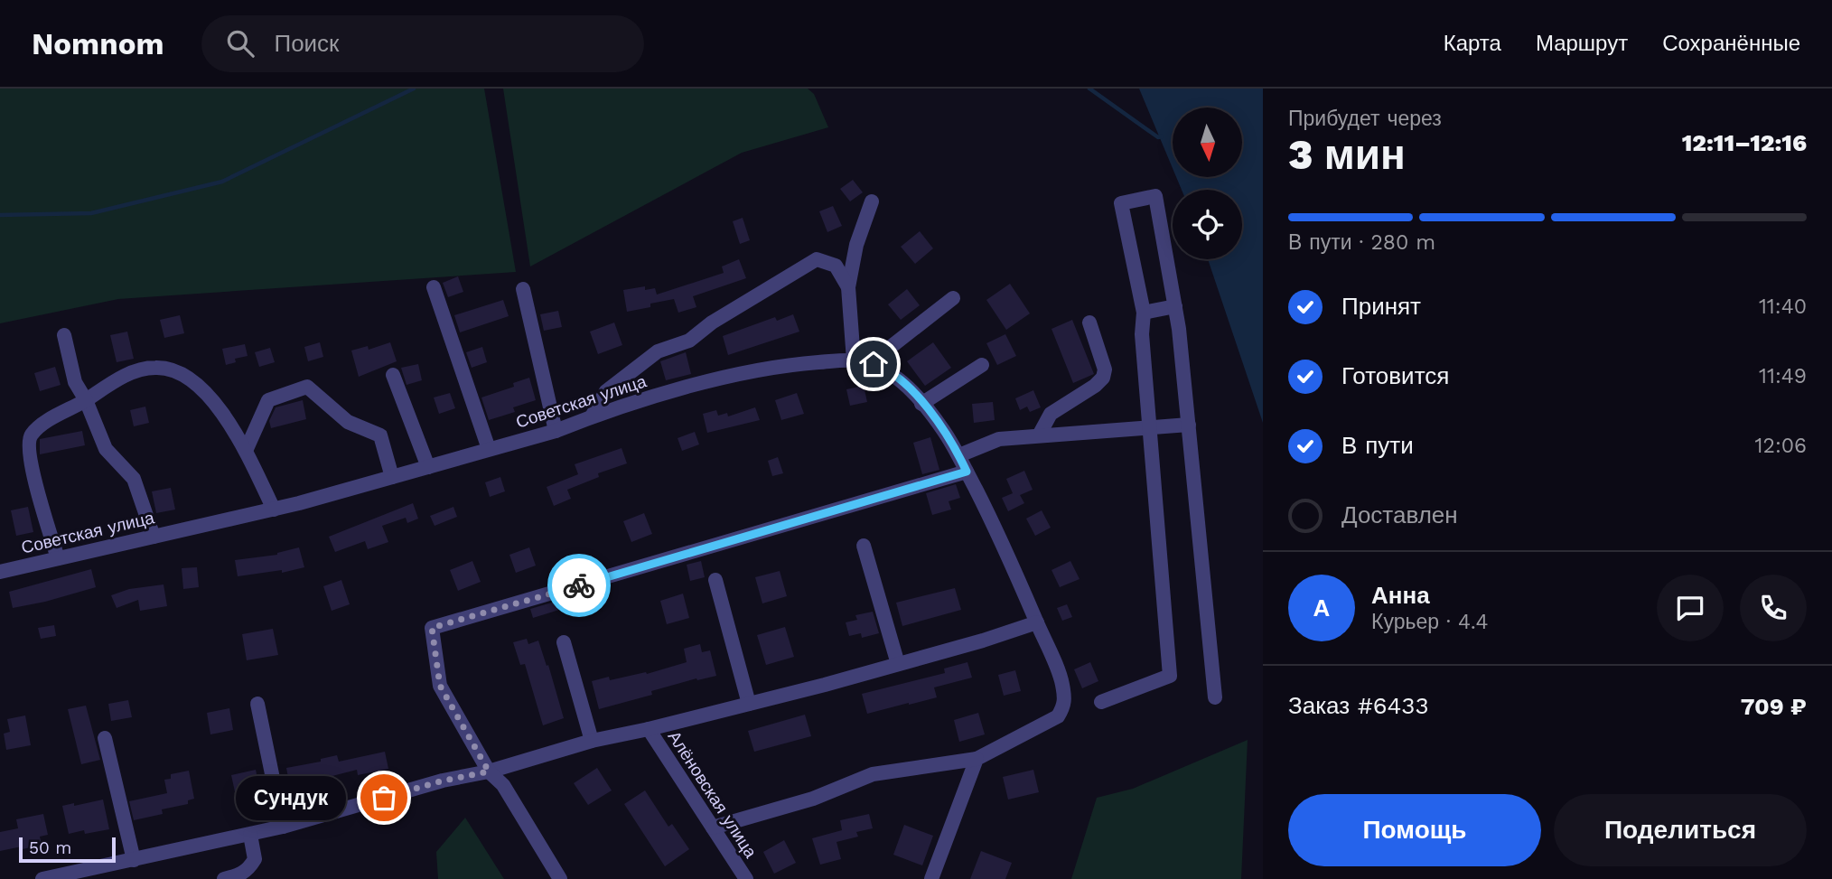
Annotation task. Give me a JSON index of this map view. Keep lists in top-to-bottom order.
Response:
{
  "streets": {
    "street": ["Советская улица", "Алёновская улица"]
  },
  "places": ["Сундук"],
  "scale_bar": "50 m",
  "north": "bottom",
  "page": {
    "header": "Nomnom",
    "search": "Поиск",
    "nav": ["Карта", "Маршрут", "Сохранённые"],
    "heading": ["3 мин", "Прибудет через", "12:11–12:16"],
    "panel": [
      "Анна",
      "Курьер · 4.4",
      "Заказ #6433",
      "709 ₽"
    ],
    "bar": "В пути · 280 m",
    "list": [
      ["Принят", "11:40"],
      ["Готовится", "11:49"],
      ["В пути", "12:06"],
      "Доставлен"
    ],
    "round": "А",
    "bubble": "Сундук",
    "buttons": ["Помощь", "Поделиться"],
    "scale": "50 m"
  }
}
